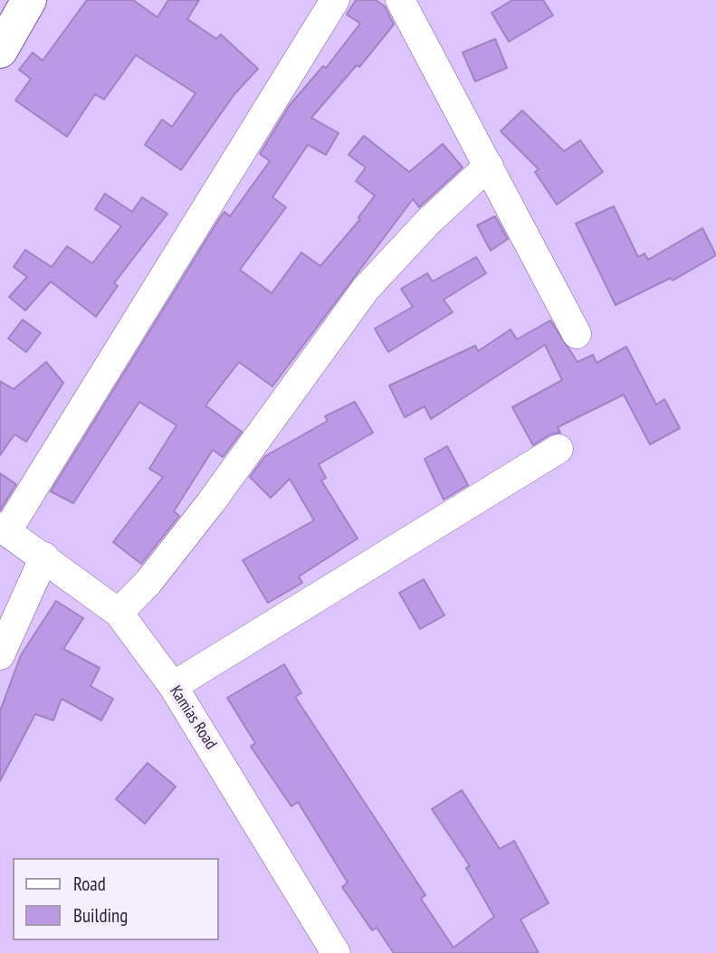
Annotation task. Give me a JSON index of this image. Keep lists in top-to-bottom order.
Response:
{
  "streets": {
    "street": ["Kamias Road"]
  },
  "legend": ["Road", "Building"]
}
